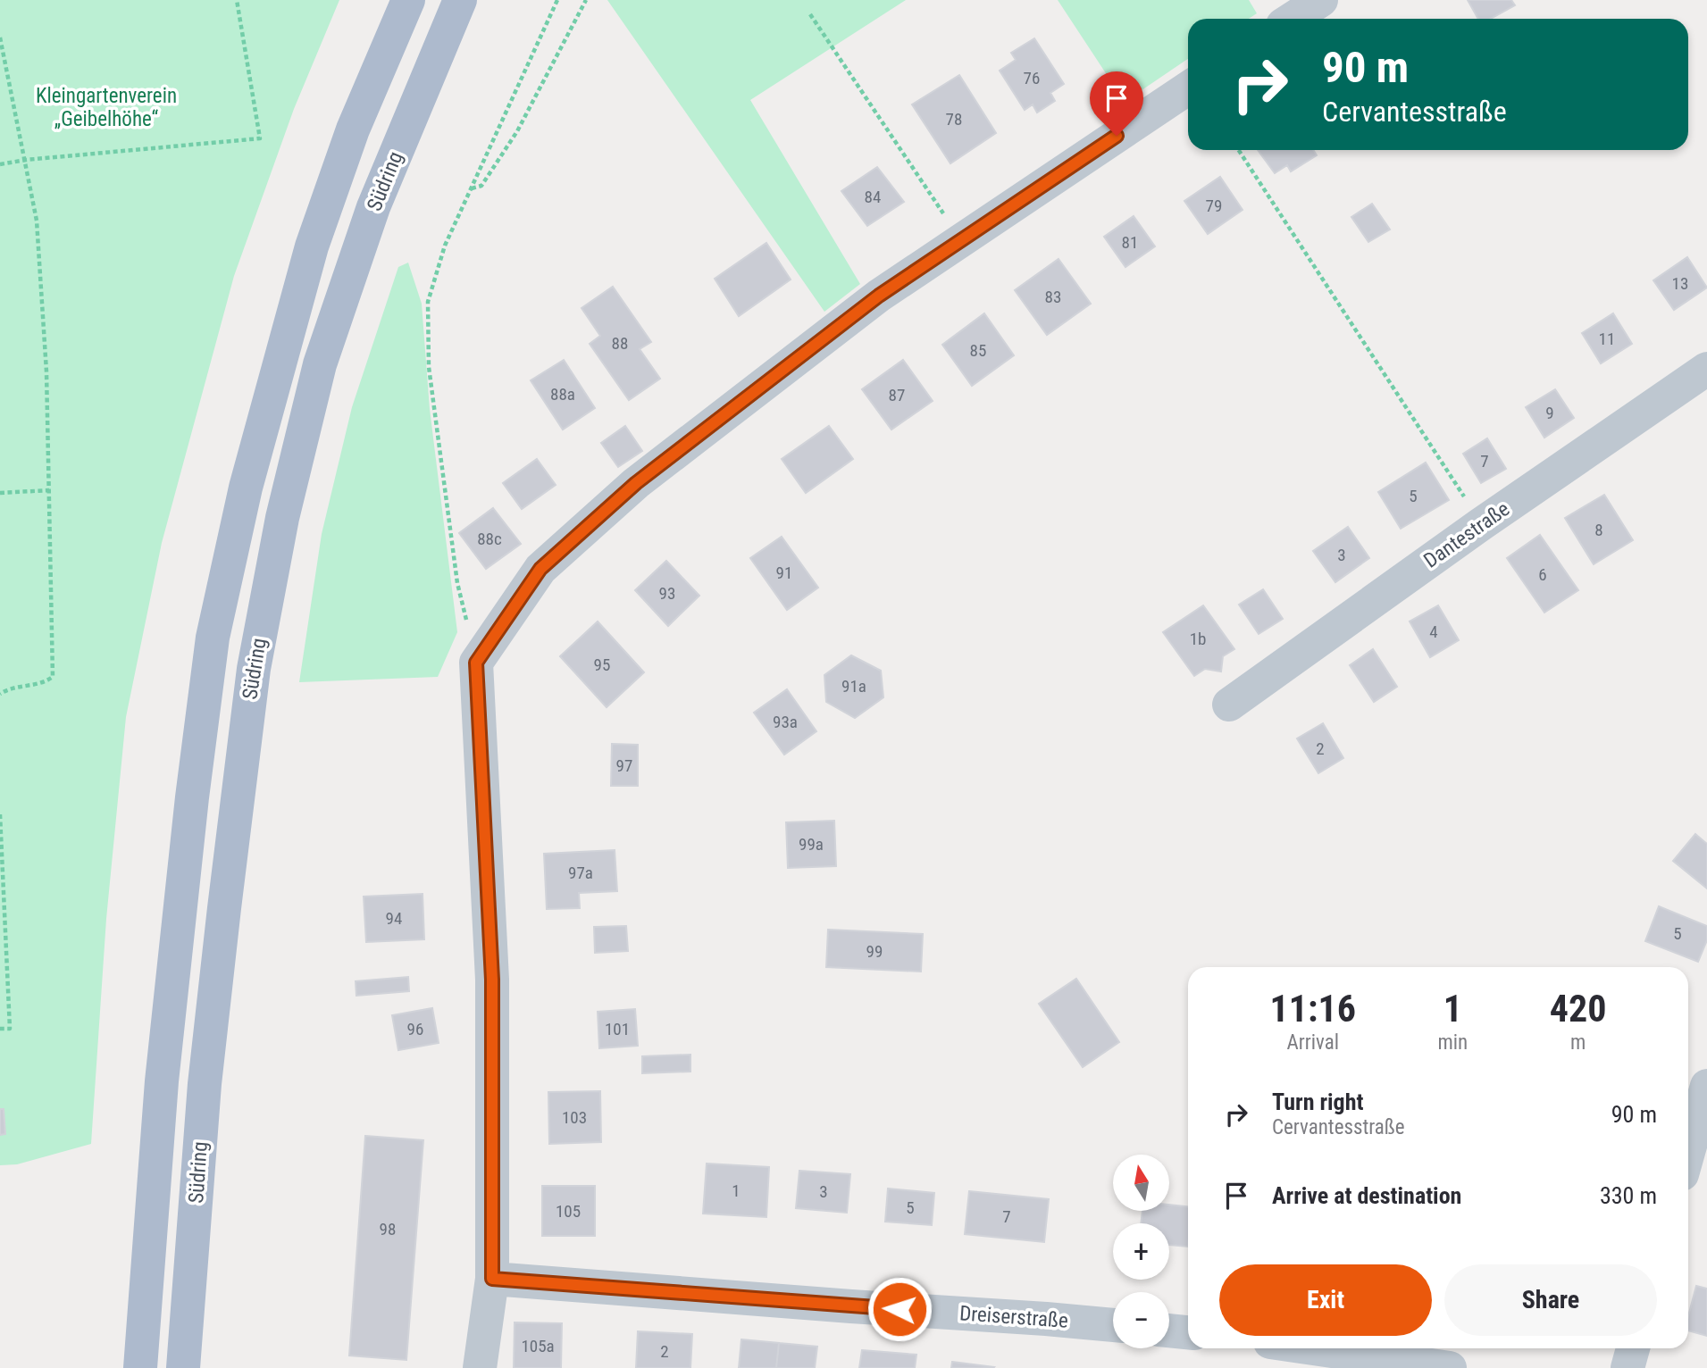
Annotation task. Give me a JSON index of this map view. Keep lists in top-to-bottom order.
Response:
{
  "streets": {
    "main road": ["Südring"],
    "street": ["Dantestraße", "Dreiserstraße"]
  },
  "parks": ["Kleingartenverein „Geibelhöhe“"],
  "house_numbers": [
    "76",
    "78",
    "84",
    "79",
    "81",
    "13",
    "83",
    "11",
    "88",
    "85",
    "88a",
    "87",
    "9",
    "7",
    "5",
    "8",
    "88c",
    "3",
    "91",
    "6",
    "93",
    "4",
    "1b",
    "95",
    "91a",
    "93a",
    "2",
    "97",
    "99a",
    "97a",
    "94",
    "5",
    "99",
    "96",
    "101",
    "103",
    "1",
    "3",
    "5",
    "105",
    "7",
    "98",
    "105a",
    "2"
  ],
  "north": "top",
  "page": {
    "turn": ["90 m", "Cervantesstraße"],
    "eta": [
      "11:16",
      "Arrival",
      "1",
      "min",
      "420",
      "m"
    ],
    "list": [
      {
        "name": "Turn right",
        "note": "Cervantesstraße",
        "value": "90 m"
      },
      {
        "name": "Arrive at destination",
        "value": "330 m"
      }
    ],
    "map_buttons": ["+", "−"],
    "buttons": ["Exit", "Share"]
  }
}
